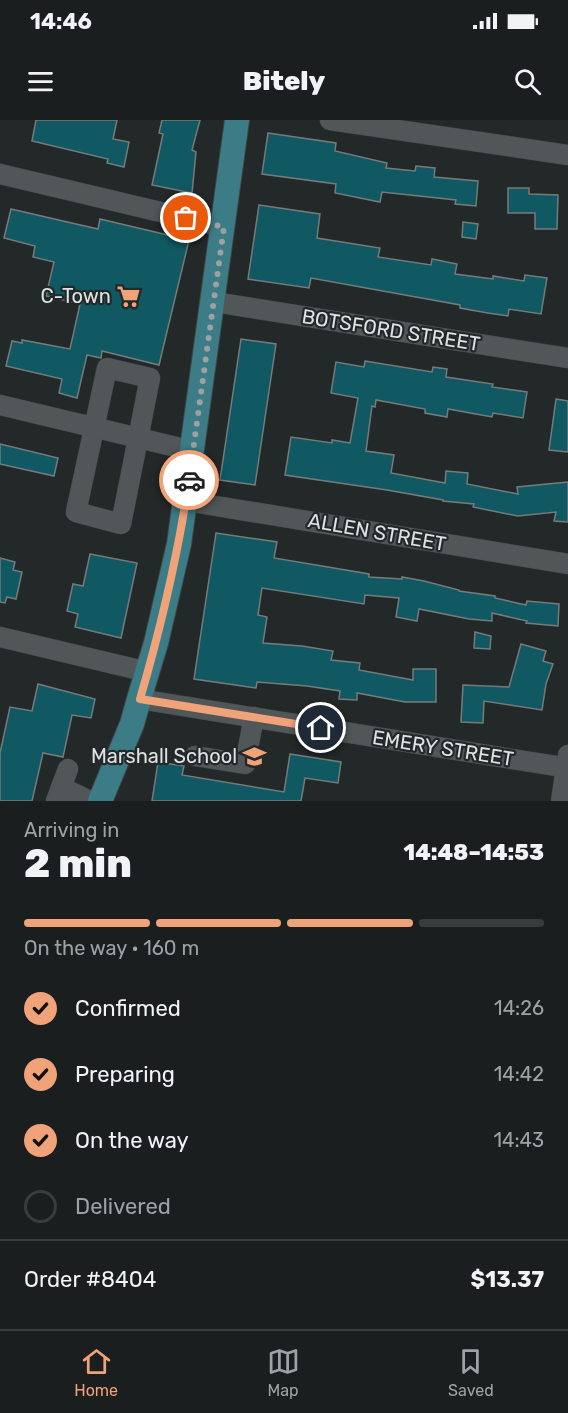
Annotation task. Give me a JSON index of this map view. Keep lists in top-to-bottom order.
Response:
{
  "streets": {
    "street": ["BOTSFORD STREET", "ALLEN STREET", "EMERY STREET"]
  },
  "places": {
    "supermarket": ["C-Town"],
    "school or university": ["Marshall School"]
  },
  "page": {
    "status": "14:46",
    "header": "Bitely",
    "heading": ["2 min", "Arriving in", "14:48–14:53"],
    "panel": ["Order #8404", "$13.37"],
    "bar": "On the way · 160 m",
    "list": [
      ["Confirmed", "14:26"],
      ["Preparing", "14:42"],
      ["On the way", "14:43"],
      "Delivered"
    ],
    "tabs": ["Home", "Map", "Saved"]
  }
}
